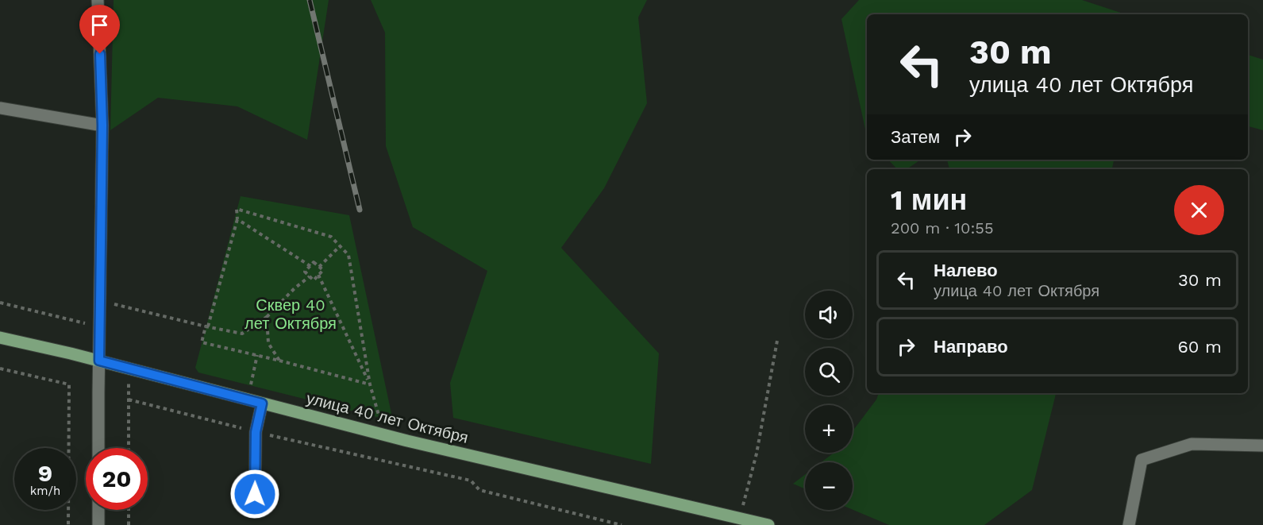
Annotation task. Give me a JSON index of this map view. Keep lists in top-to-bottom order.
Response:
{
  "streets": {
    "main road": ["улица 40 лет Октября"]
  },
  "parks": ["Сквер 40 лет Октября"],
  "page": {
    "turn": ["30 m", "улица 40 лет Октября"],
    "then": "Затем",
    "heading": ["1 мин", "200 m · 10:55"],
    "list": [
      {
        "name": "Налево",
        "note": "улица 40 лет Октября",
        "value": "30 m"
      },
      {
        "name": "Направо",
        "value": "60 m"
      }
    ],
    "map_buttons": ["+", "−"],
    "speed": "9 km/h",
    "limit": "20"
  }
}
